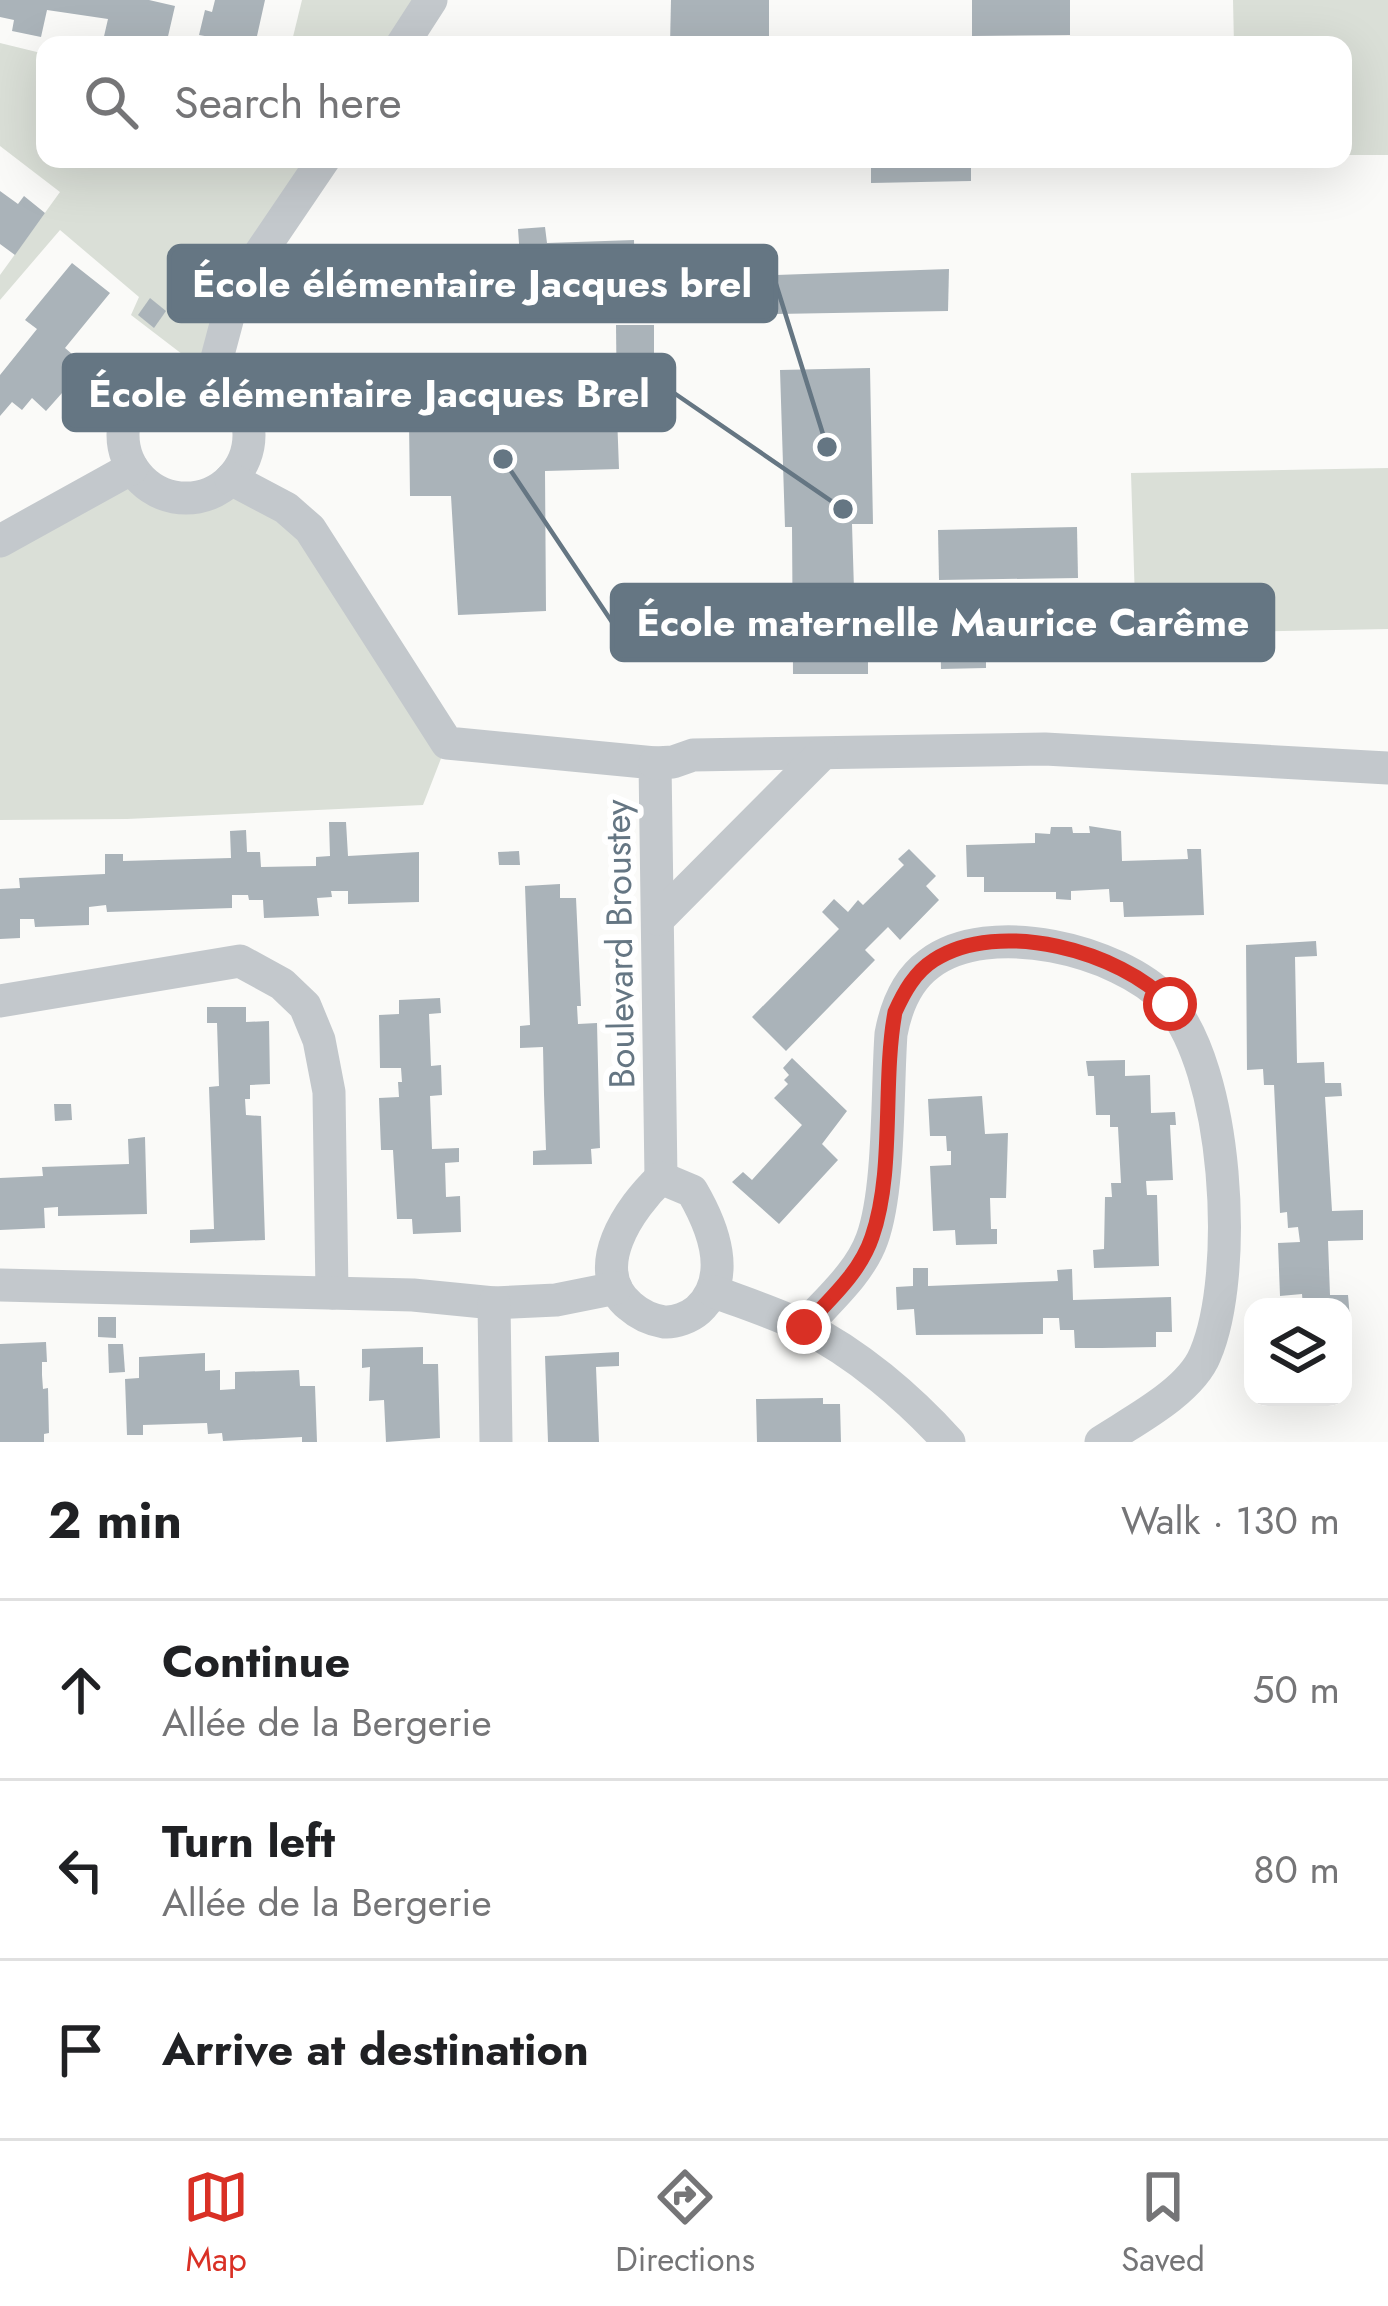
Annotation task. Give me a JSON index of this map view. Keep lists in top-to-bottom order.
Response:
{
  "streets": {
    "street": ["Boulevard Broustey"]
  },
  "places": ["École élémentaire Jacques brel", "École maternelle Maurice Carême", "École élémentaire Jacques Brel"],
  "page": {
    "search": "Search here",
    "heading": ["2 min", "Walk · 130 m"],
    "list": [
      ["Continue", "Allée de la Bergerie", "50 m"],
      ["Turn left", "Allée de la Bergerie", "80 m"],
      "Arrive at destination"
    ],
    "nav": ["Map", "Directions", "Saved"]
  }
}
